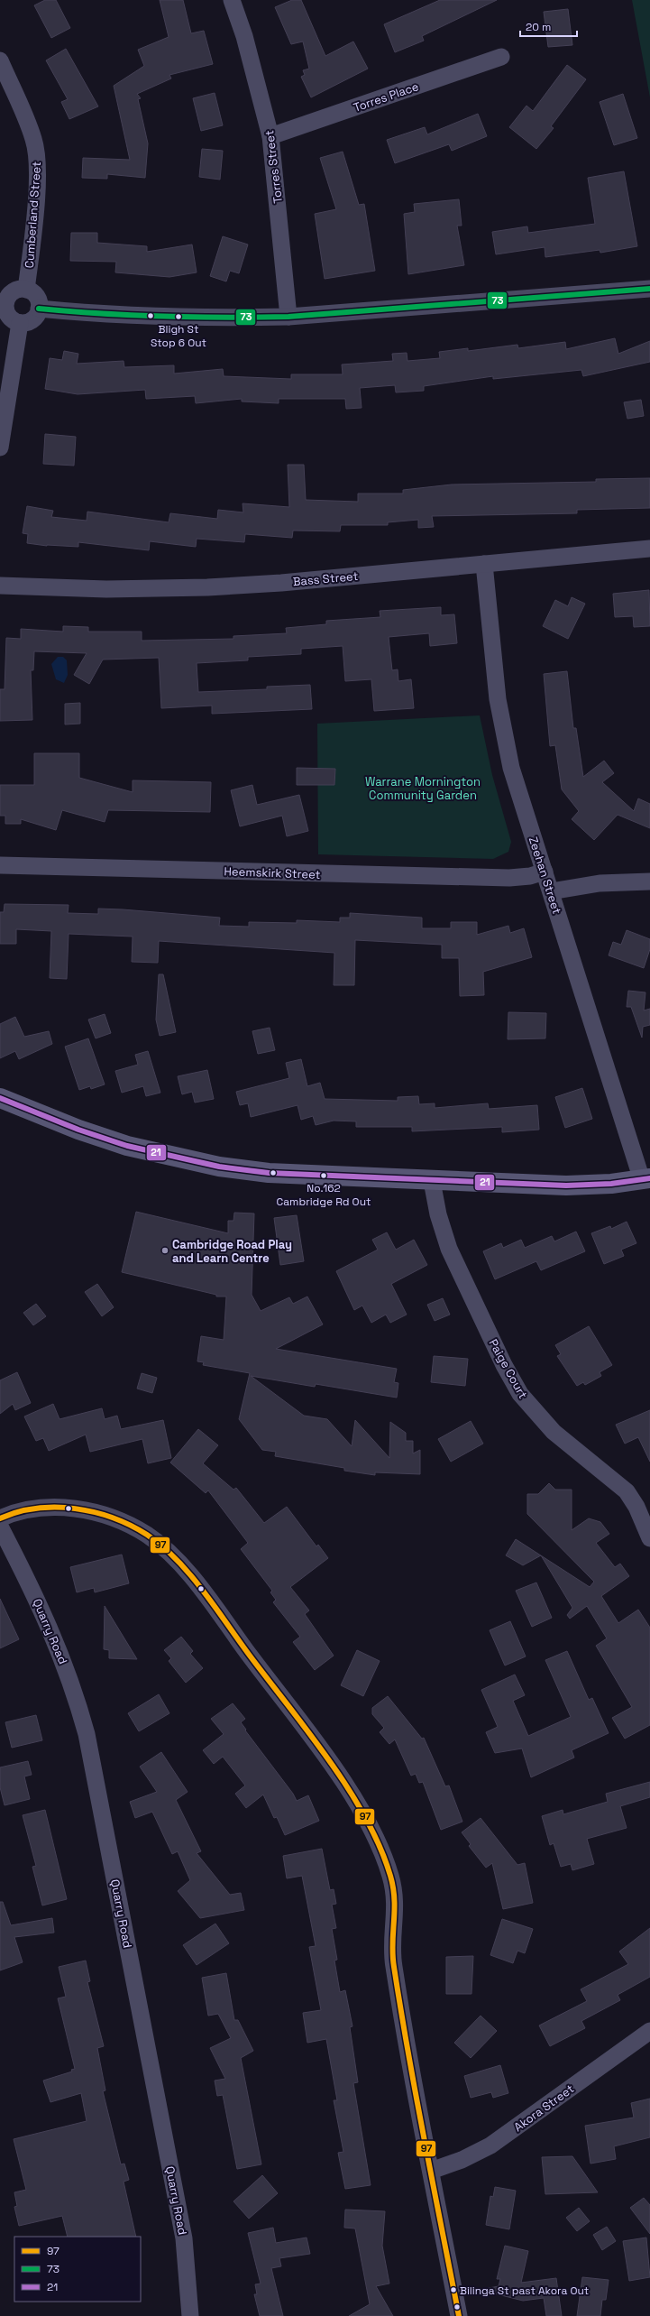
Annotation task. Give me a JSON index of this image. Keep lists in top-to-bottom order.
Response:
{
  "streets": {
    "street": [
      "Torres Place",
      "Torres Street",
      "Cumberland Street",
      "Bass Street",
      "Heemskirk Street",
      "Zeehan Street",
      "Paige Court",
      "Quarry Road",
      "Akora Street"
    ]
  },
  "crossings": [
    ["Torres Place", "Torres Street"],
    ["Bass Street", "Zeehan Street"],
    ["Heemskirk Street", "Zeehan Street"]
  ],
  "parks": ["Warrane Mornington Community Garden"],
  "places": [
    "Bligh St Stop 6 Out",
    "No.162 Cambridge Rd Out",
    "Cambridge Road Play and Learn Centre",
    "Bilinga St past Akora Out"
  ],
  "lines": ["transit line 73", "transit line 21", "transit line 97"],
  "legend": ["97", "73", "21"],
  "scale_bar": "20 m"
}
